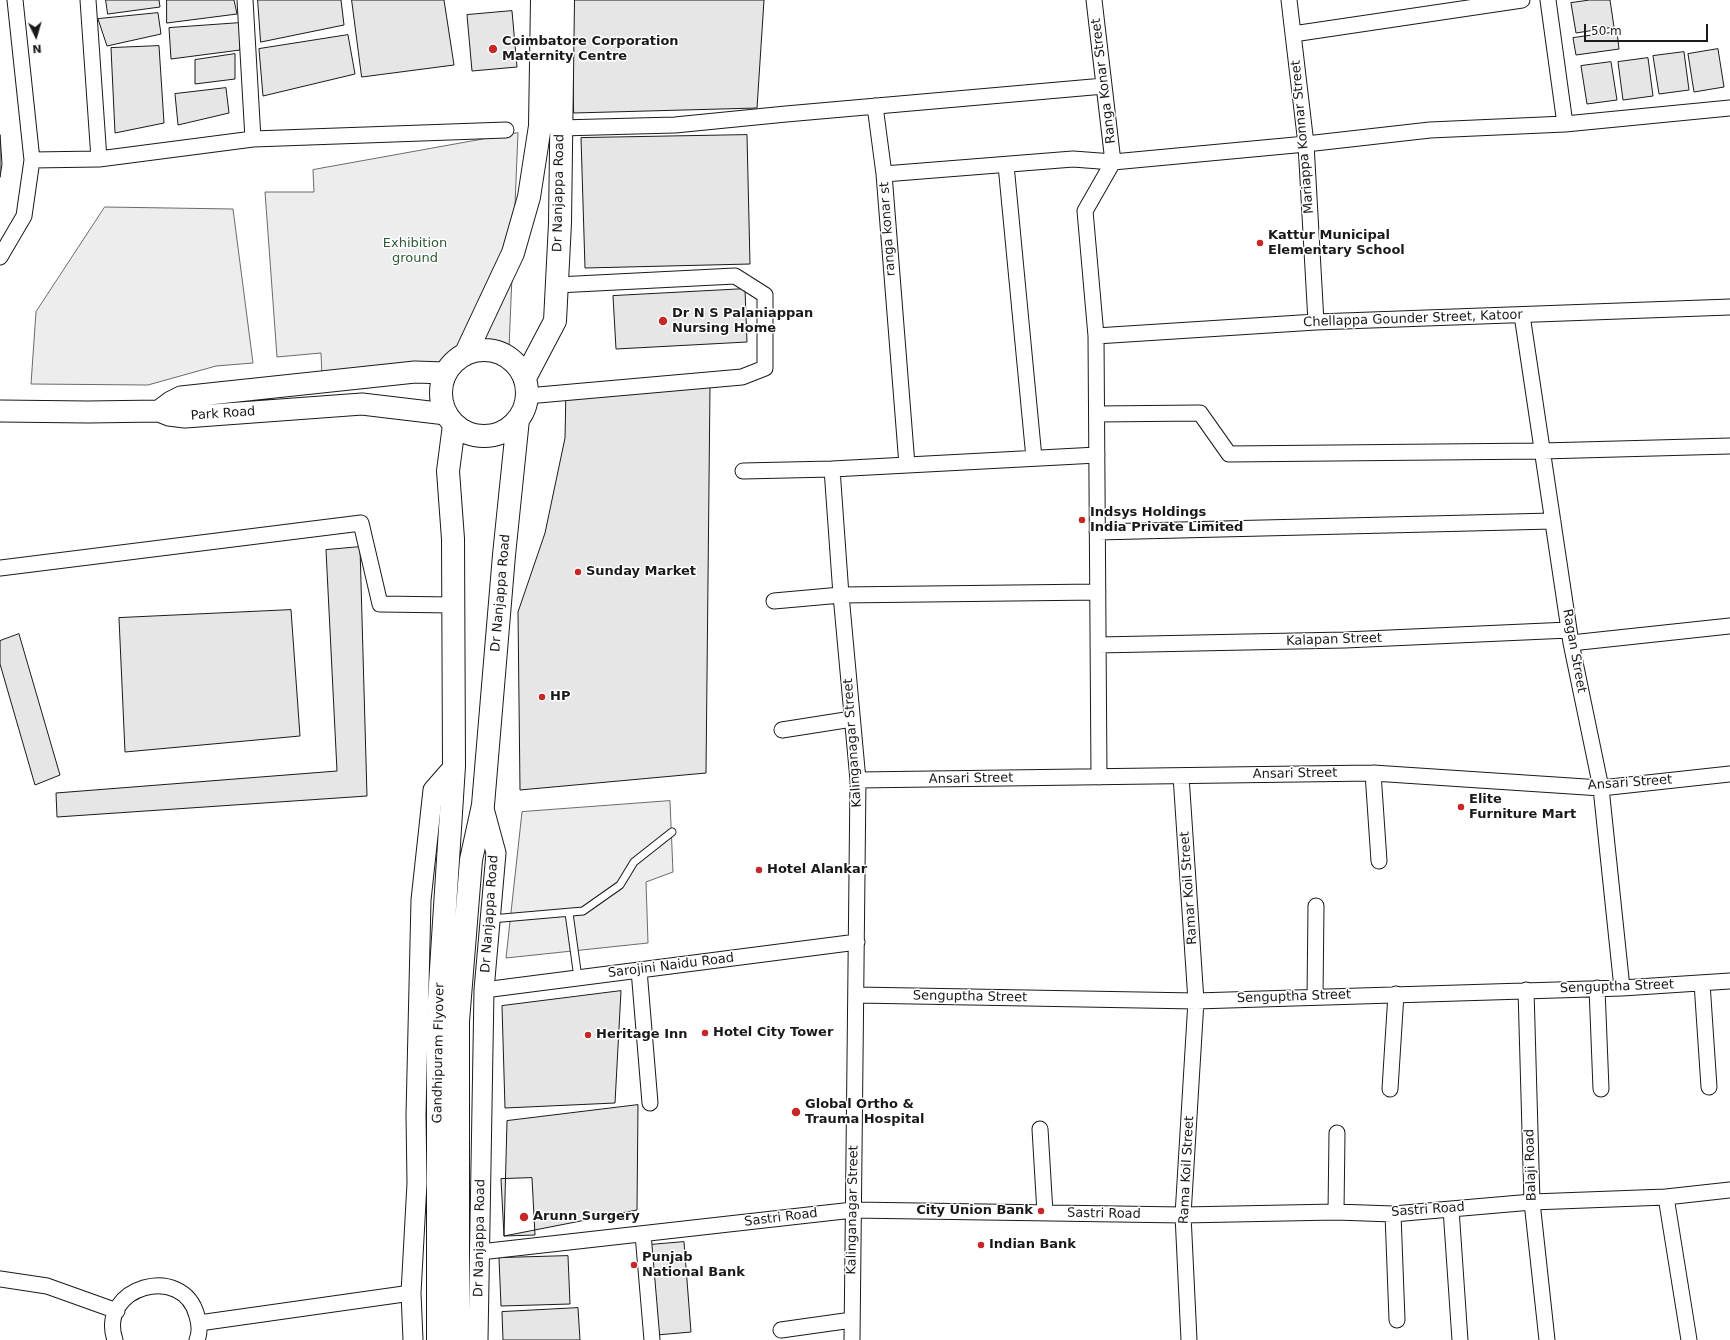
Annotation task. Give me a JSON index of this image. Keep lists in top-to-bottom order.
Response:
{
  "streets": {
    "highway": ["Dr Nanjappa Road", "Gandhipuram Flyover"],
    "main road": ["Park Road"],
    "street": [
      "Ranga Konar Street",
      "Mariappa Konnar Street",
      "ranga konar st",
      "Chellappa Gounder Street, Katoor",
      "Kalapan Street",
      "Ragan Street",
      "Kalinganagar Street",
      "Ansari Street",
      "Ramar Koil Street",
      "Sarojini Naidu Road",
      "Senguptha Street",
      "Balaji Road",
      "Rama Koil Street",
      "Sastri Road"
    ]
  },
  "crossings": [
    ["Ranga Konar Street", "ranga konar st"],
    ["Mariappa Konnar Street", "ranga konar st"],
    ["Mariappa Konnar Street", "Chellappa Gounder Street, Katoor"],
    ["Dr Nanjappa Road", "Park Road"],
    ["Dr Nanjappa Road", "Sarojini Naidu Road"],
    ["Dr Nanjappa Road", "Gandhipuram Flyover"],
    ["Dr Nanjappa Road", "Sastri Road"],
    ["Chellappa Gounder Street, Katoor", "Ragan Street"],
    ["Kalapan Street", "Ragan Street"],
    ["Ragan Street", "Ansari Street"],
    ["Ragan Street", "Senguptha Street"],
    ["Kalinganagar Street", "Ansari Street"],
    ["Kalinganagar Street", "Sarojini Naidu Road"],
    ["Kalinganagar Street", "Senguptha Street"],
    ["Kalinganagar Street", "Sastri Road"],
    ["Ansari Street", "Ramar Koil Street"],
    ["Ramar Koil Street", "Senguptha Street"],
    ["Ramar Koil Street", "Rama Koil Street"],
    ["Senguptha Street", "Balaji Road"],
    ["Senguptha Street", "Rama Koil Street"],
    ["Balaji Road", "Sastri Road"],
    ["Rama Koil Street", "Sastri Road"]
  ],
  "parks": ["Exhibition ground"],
  "places": [
    "Coimbatore Corporation Maternity Centre",
    "Kattur Municipal Elementary School",
    "Dr N S Palaniappan Nursing Home",
    "Indsys Holdings India Private Limited",
    "Sunday Market",
    "HP",
    "Elite Furniture Mart",
    "Hotel Alankar",
    "Hotel City Tower",
    "Heritage Inn",
    "Global Ortho & Trauma Hospital",
    "City Union Bank",
    "Arunn Surgery",
    "Indian Bank",
    "Punjab National Bank"
  ],
  "scale_bar": "50 m",
  "north": "bottom"
}
